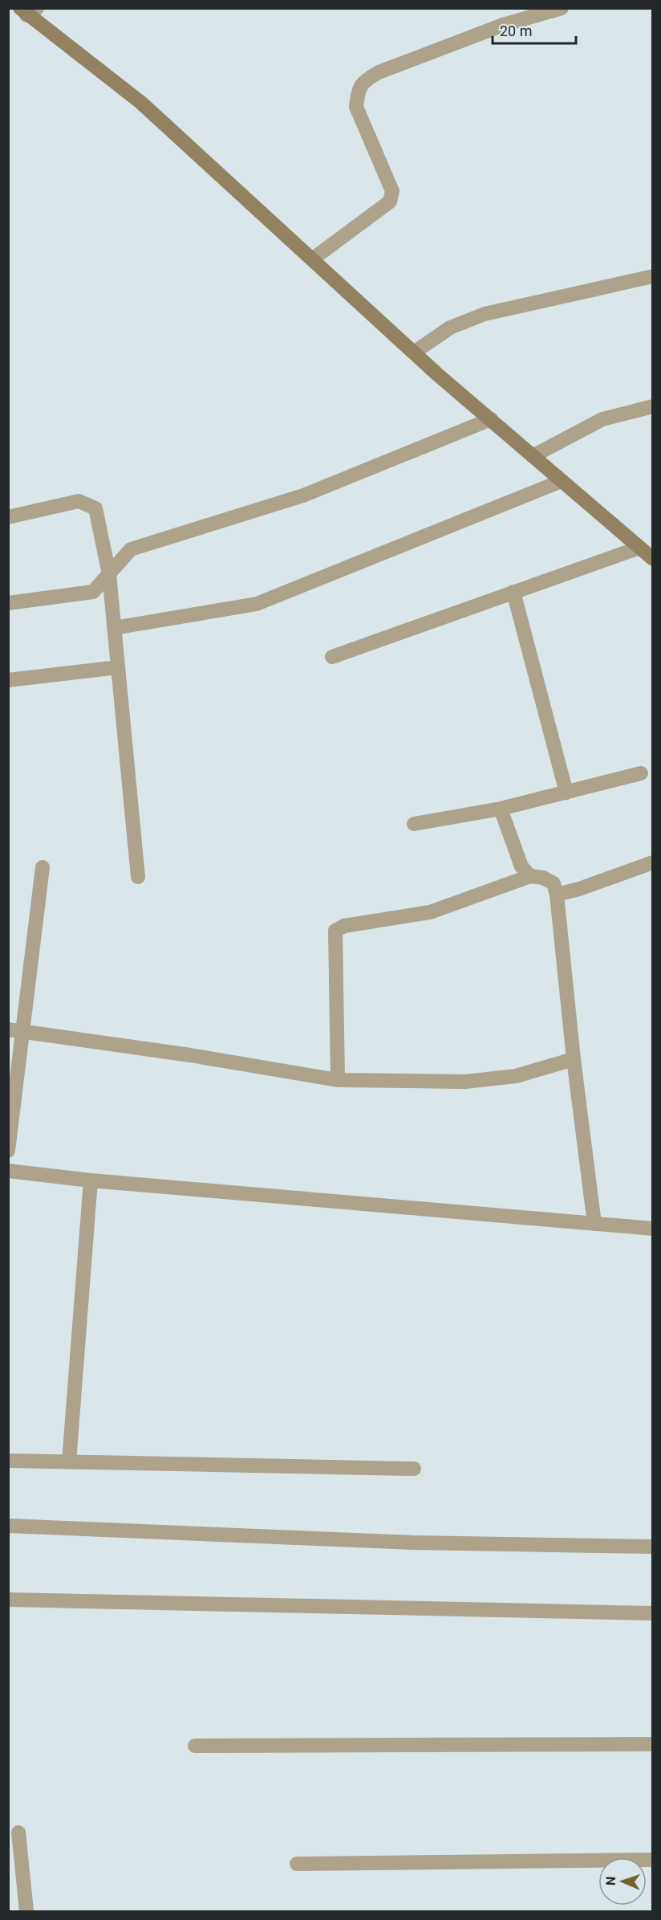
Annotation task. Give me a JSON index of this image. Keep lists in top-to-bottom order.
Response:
{
  "scale_bar": "20 m",
  "north": "left"
}
